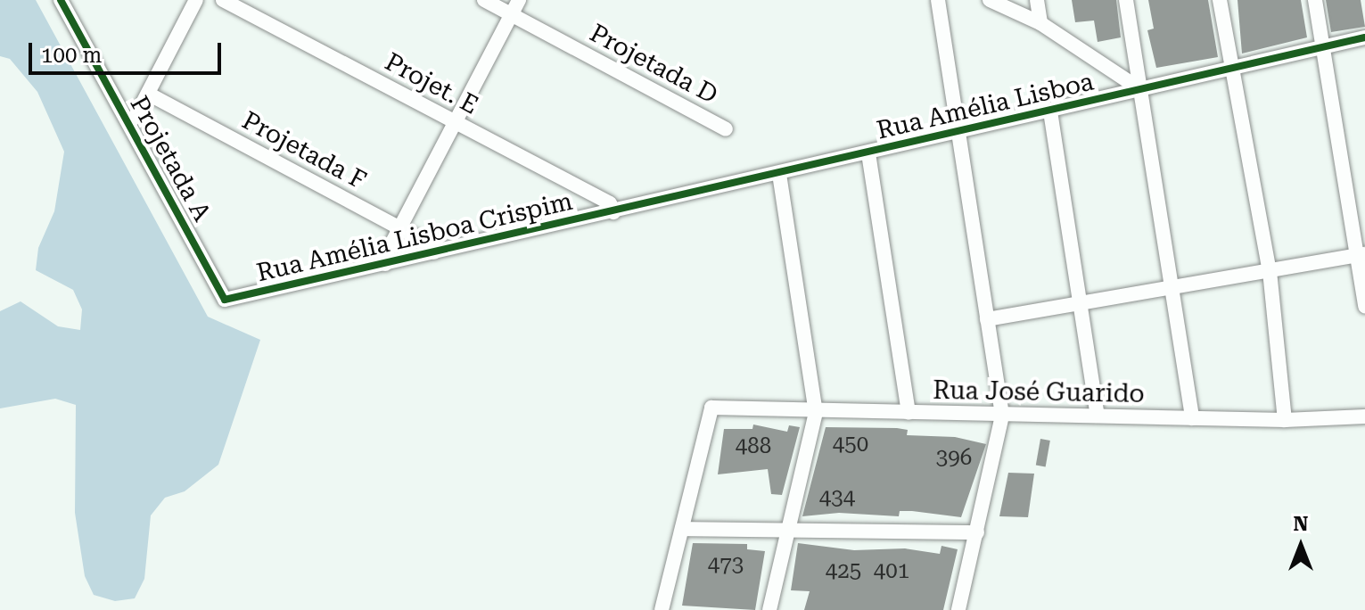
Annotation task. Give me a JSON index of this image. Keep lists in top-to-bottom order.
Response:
{
  "streets": {
    "street": [
      "Projetada D",
      "Projet. E",
      "Rua Amélia Lisboa",
      "Projetada F",
      "Projetada A",
      "Rua Amélia Lisboa Crispim",
      "Rua José Guarido"
    ]
  },
  "crossings": [
    ["Projet. E", "Rua Amélia Lisboa"],
    ["Projet. E", "Rua Amélia Lisboa Crispim"],
    ["Rua Amélia Lisboa", "Rua Amélia Lisboa Crispim"],
    ["Projetada F", "Rua Amélia Lisboa Crispim"],
    ["Projetada A", "Rua Amélia Lisboa Crispim"]
  ],
  "house_numbers": [
    "450",
    "488",
    "396",
    "434",
    "473",
    "425",
    "401"
  ],
  "scale_bar": "100 m",
  "north": "top"
}
